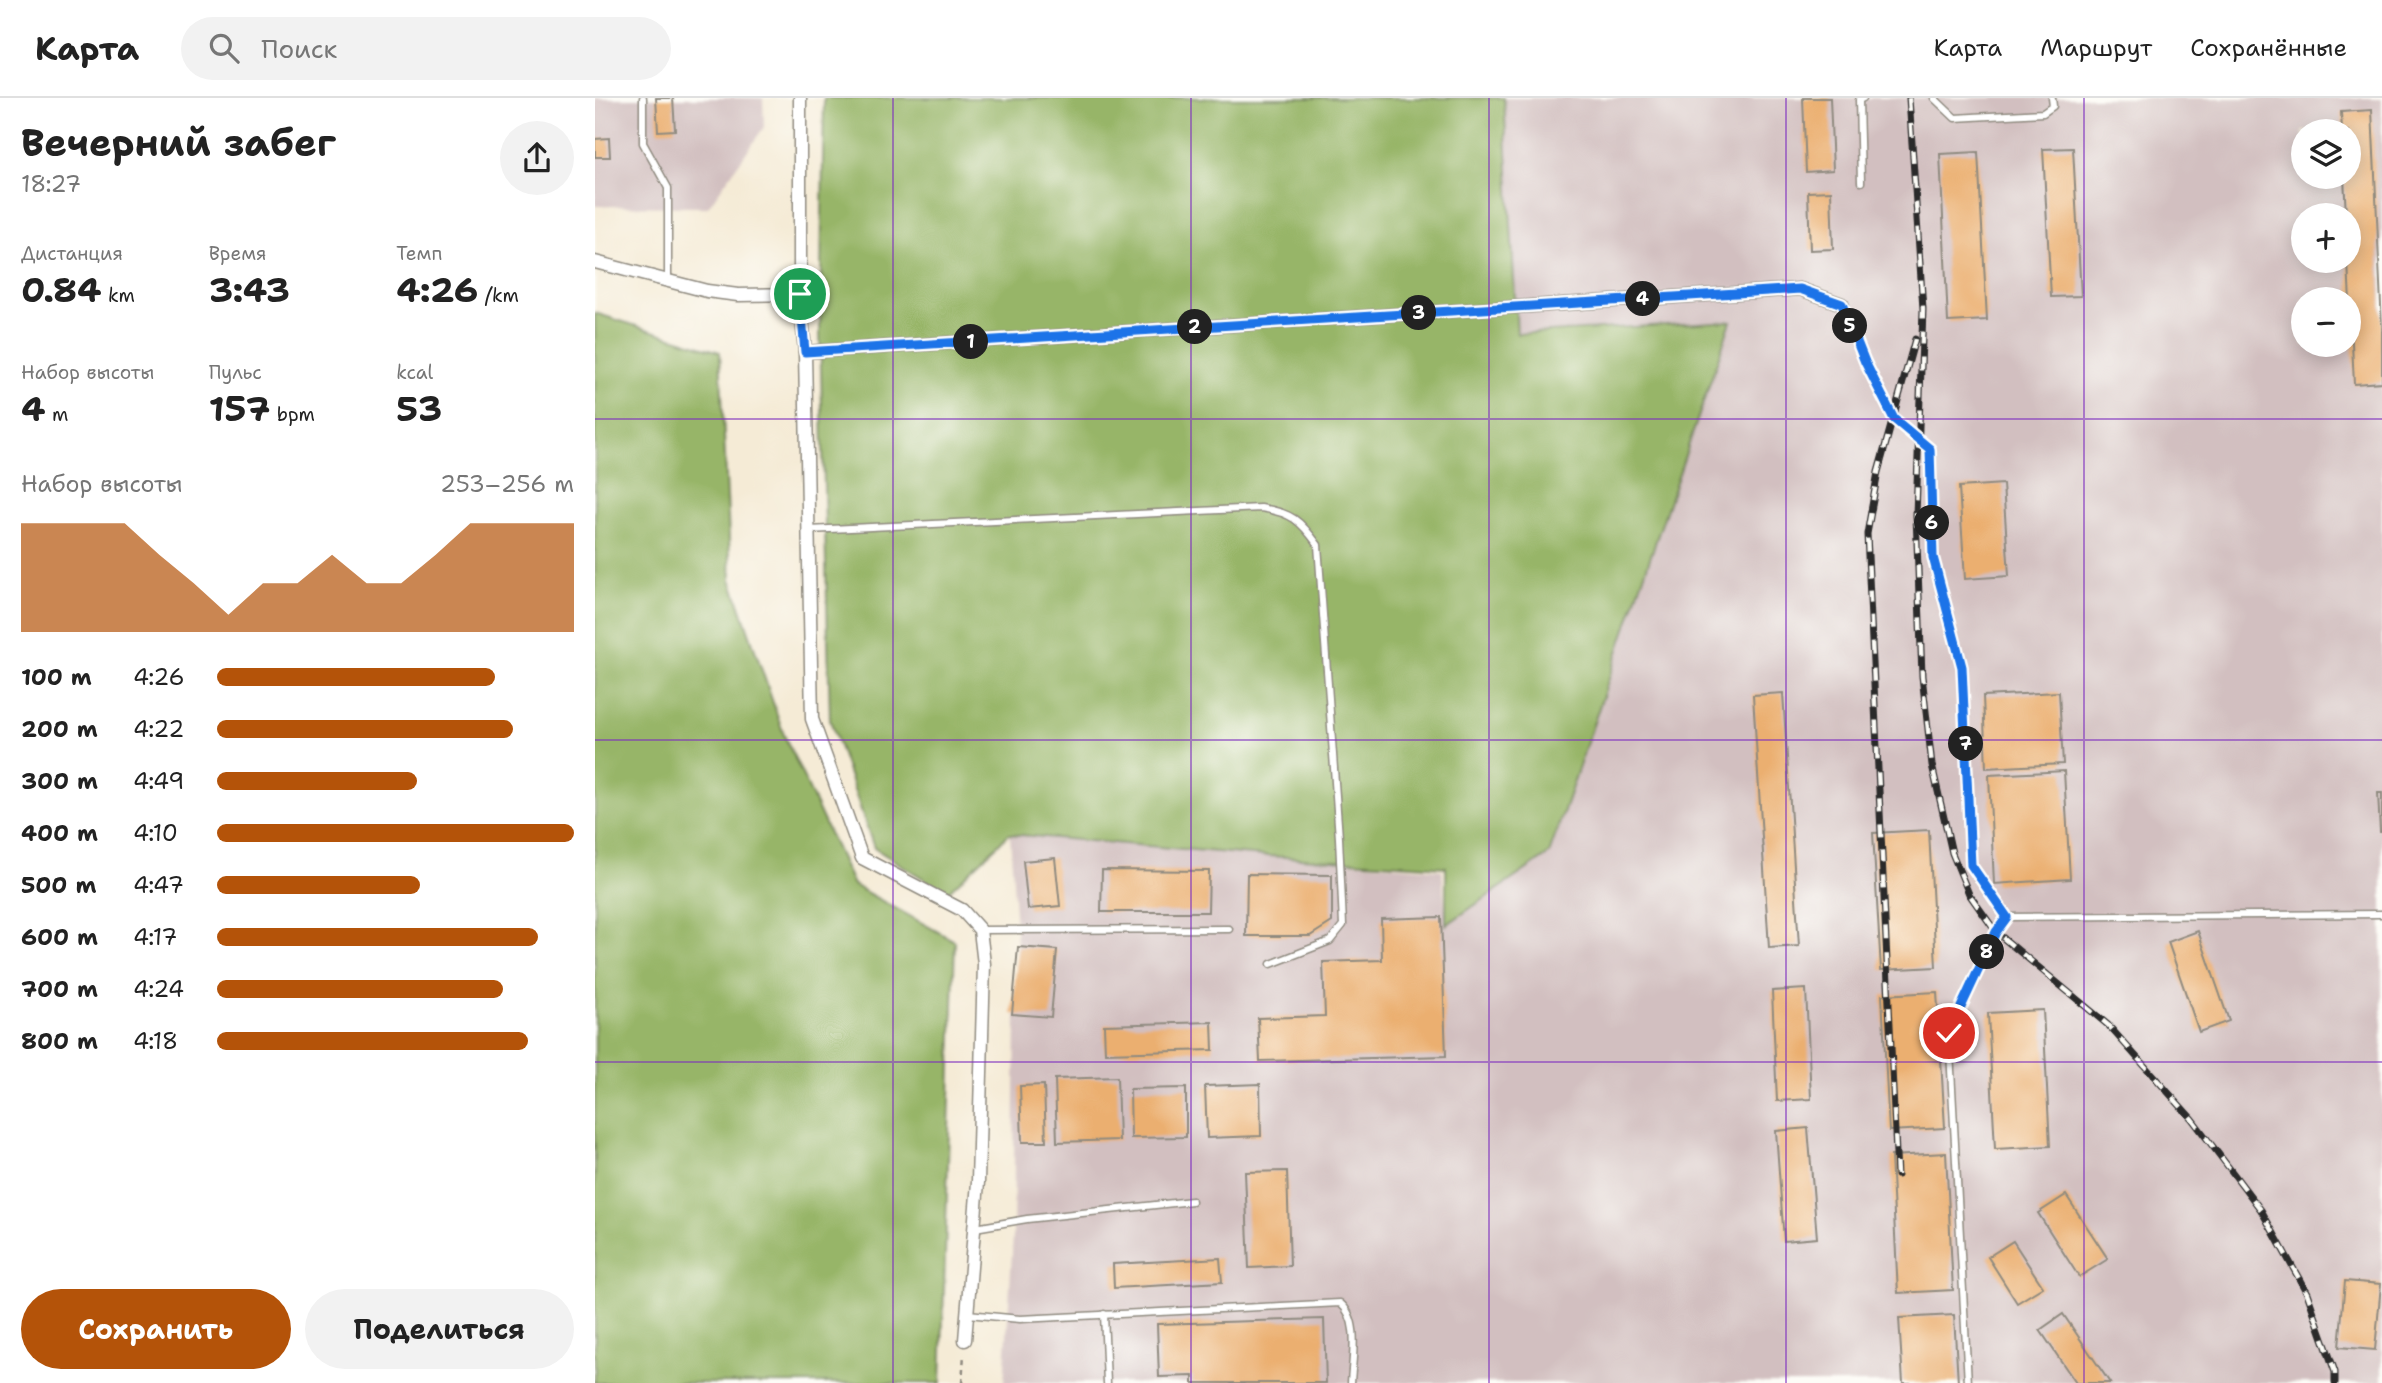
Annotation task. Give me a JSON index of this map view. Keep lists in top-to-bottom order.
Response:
{
  "page": {
    "header": "Карта",
    "search": "Поиск",
    "nav": ["Карта", "Маршрут", "Сохранённые"],
    "heading": ["Вечерний забег", "18:27"],
    "map_buttons": ["+", "−"],
    "stats": [
      ["Дистанция", "0.84 km"],
      ["Время", "3:43"],
      ["Темп", "4:26 /km"],
      ["Набор высоты", "4 m"],
      ["Пульс", "157 bpm"],
      ["kcal", "53"]
    ],
    "pins": [
      "4",
      "3",
      "5",
      "2",
      "1",
      "6",
      "7",
      "8"
    ],
    "chart": ["Набор высоты", "253–256 m"],
    "list": [
      {
        "name": "100 m",
        "note": "4:26"
      },
      {
        "name": "200 m",
        "note": "4:22"
      },
      {
        "name": "300 m",
        "note": "4:49"
      },
      {
        "name": "400 m",
        "note": "4:10"
      },
      {
        "name": "500 m",
        "note": "4:47"
      },
      {
        "name": "600 m",
        "note": "4:17"
      },
      {
        "name": "700 m",
        "note": "4:24"
      },
      {
        "name": "800 m",
        "note": "4:18"
      }
    ],
    "buttons": ["Сохранить", "Поделиться"]
  }
}
